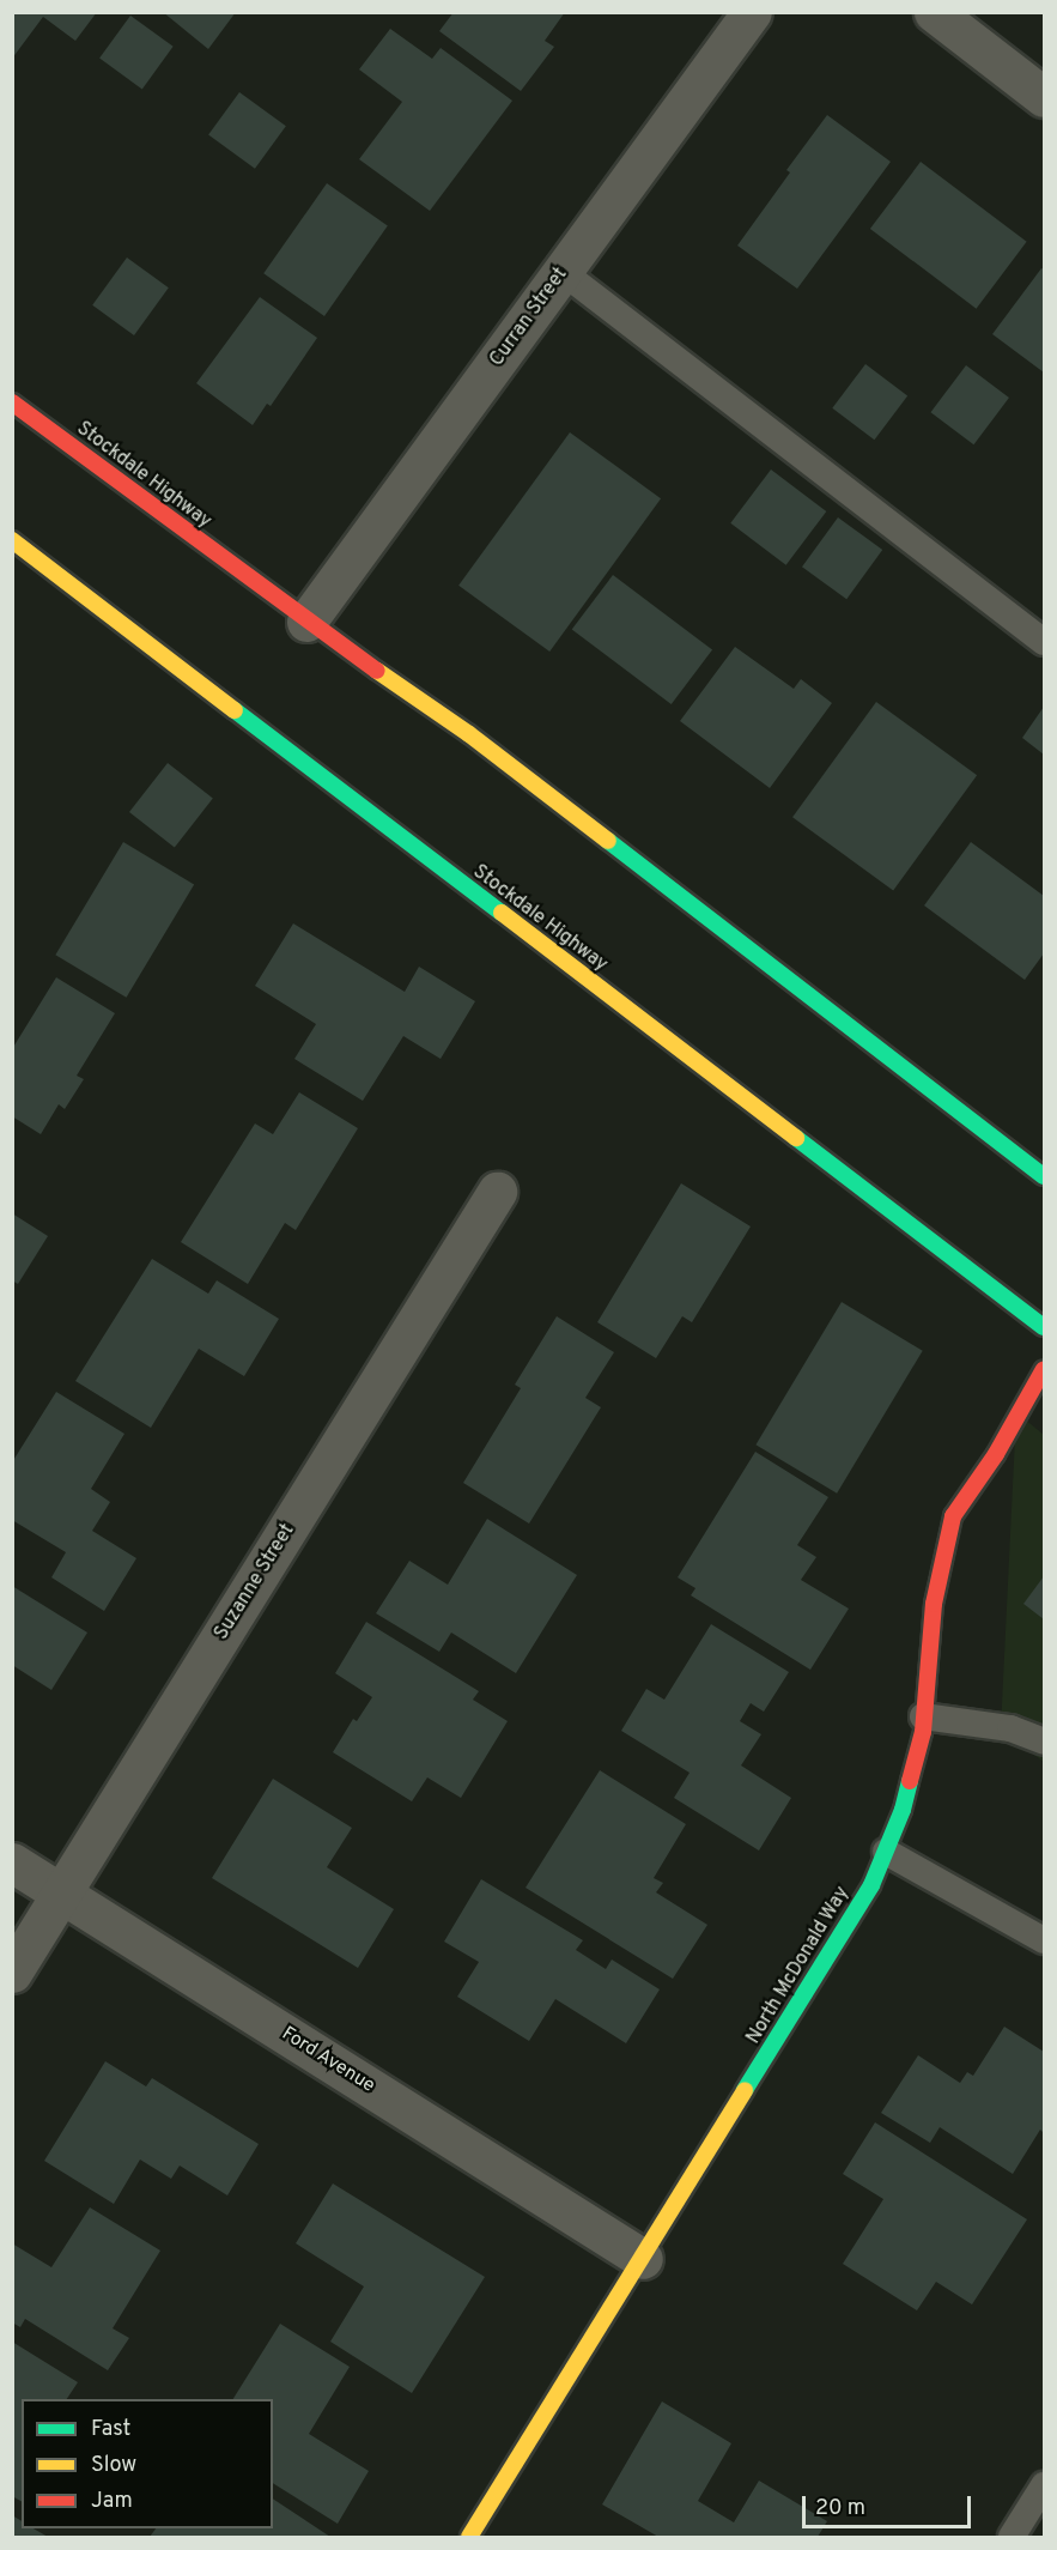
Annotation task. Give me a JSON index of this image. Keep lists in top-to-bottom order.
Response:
{
  "streets": {
    "main road": ["Stockdale Highway", "North McDonald Way"],
    "street": ["Curran Street", "Suzanne Street", "Ford Avenue"]
  },
  "crossings": [
    ["Curran Street", "Stockdale Highway"],
    ["Suzanne Street", "Ford Avenue"],
    ["North McDonald Way", "Ford Avenue"]
  ],
  "legend": ["Fast", "Slow", "Jam"],
  "scale_bar": "20 m"
}
